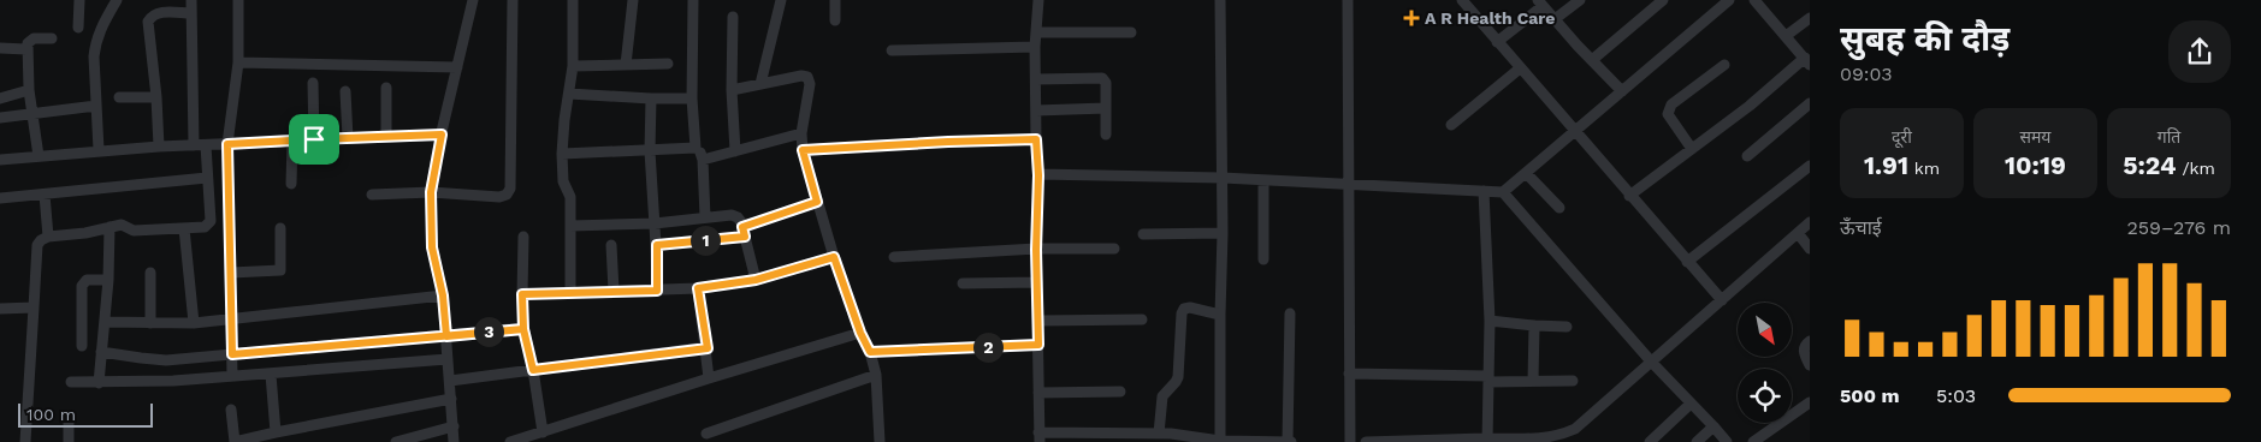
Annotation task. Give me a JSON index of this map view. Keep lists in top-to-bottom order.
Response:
{
  "places": {
    "health": ["A R Health Care"]
  },
  "scale_bar": "100 m",
  "north": "bottom right",
  "page": {
    "heading": ["सुबह की दौड़", "09:03"],
    "stats": [
      ["दूरी", "1.91 km"],
      ["समय", "10:19"],
      ["गति", "5:24 /km"]
    ],
    "chart": ["ऊँचाई", "259–276 m"],
    "pins": ["1", "3", "2"],
    "list": [
      {
        "name": "500 m",
        "note": "5:03"
      }
    ],
    "scale": "100 m"
  }
}
